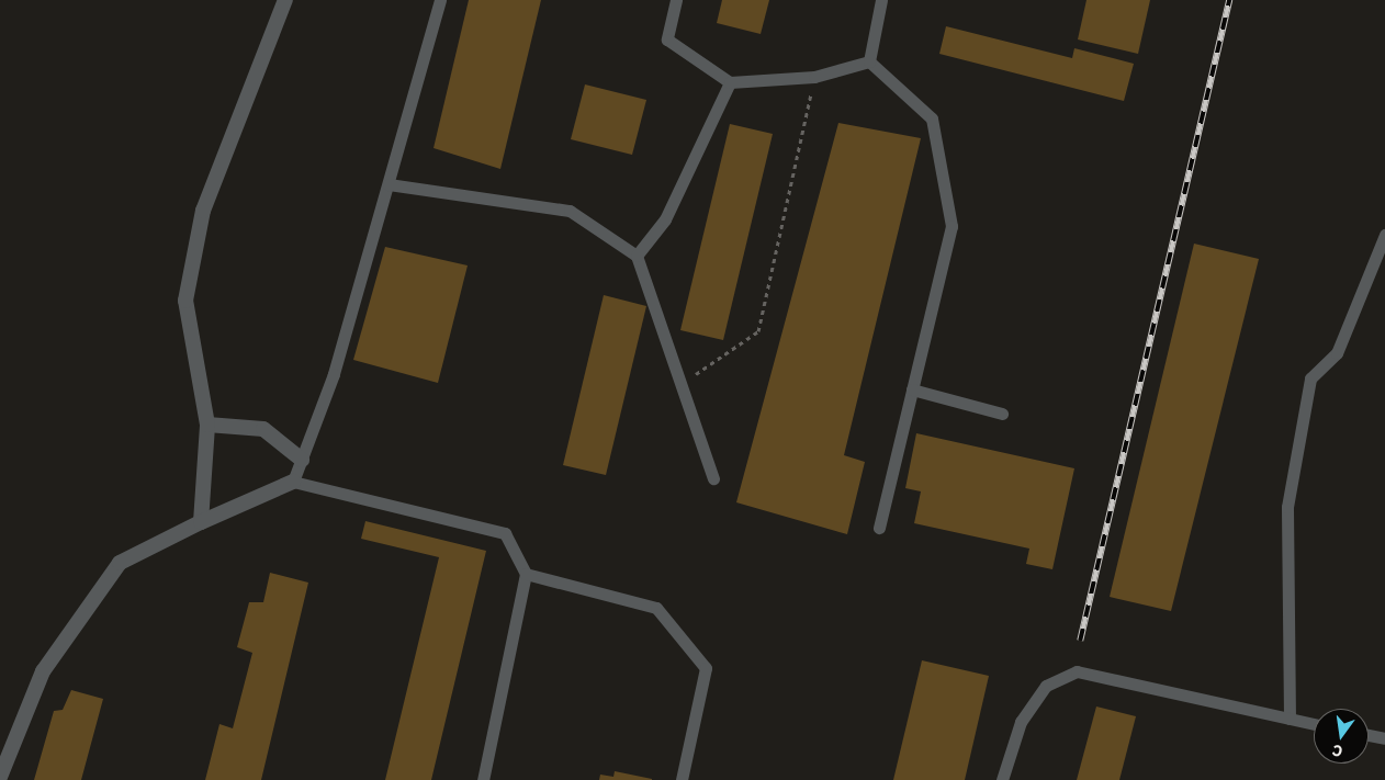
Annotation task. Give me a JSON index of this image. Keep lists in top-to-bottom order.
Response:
{
  "north": "bottom"
}
